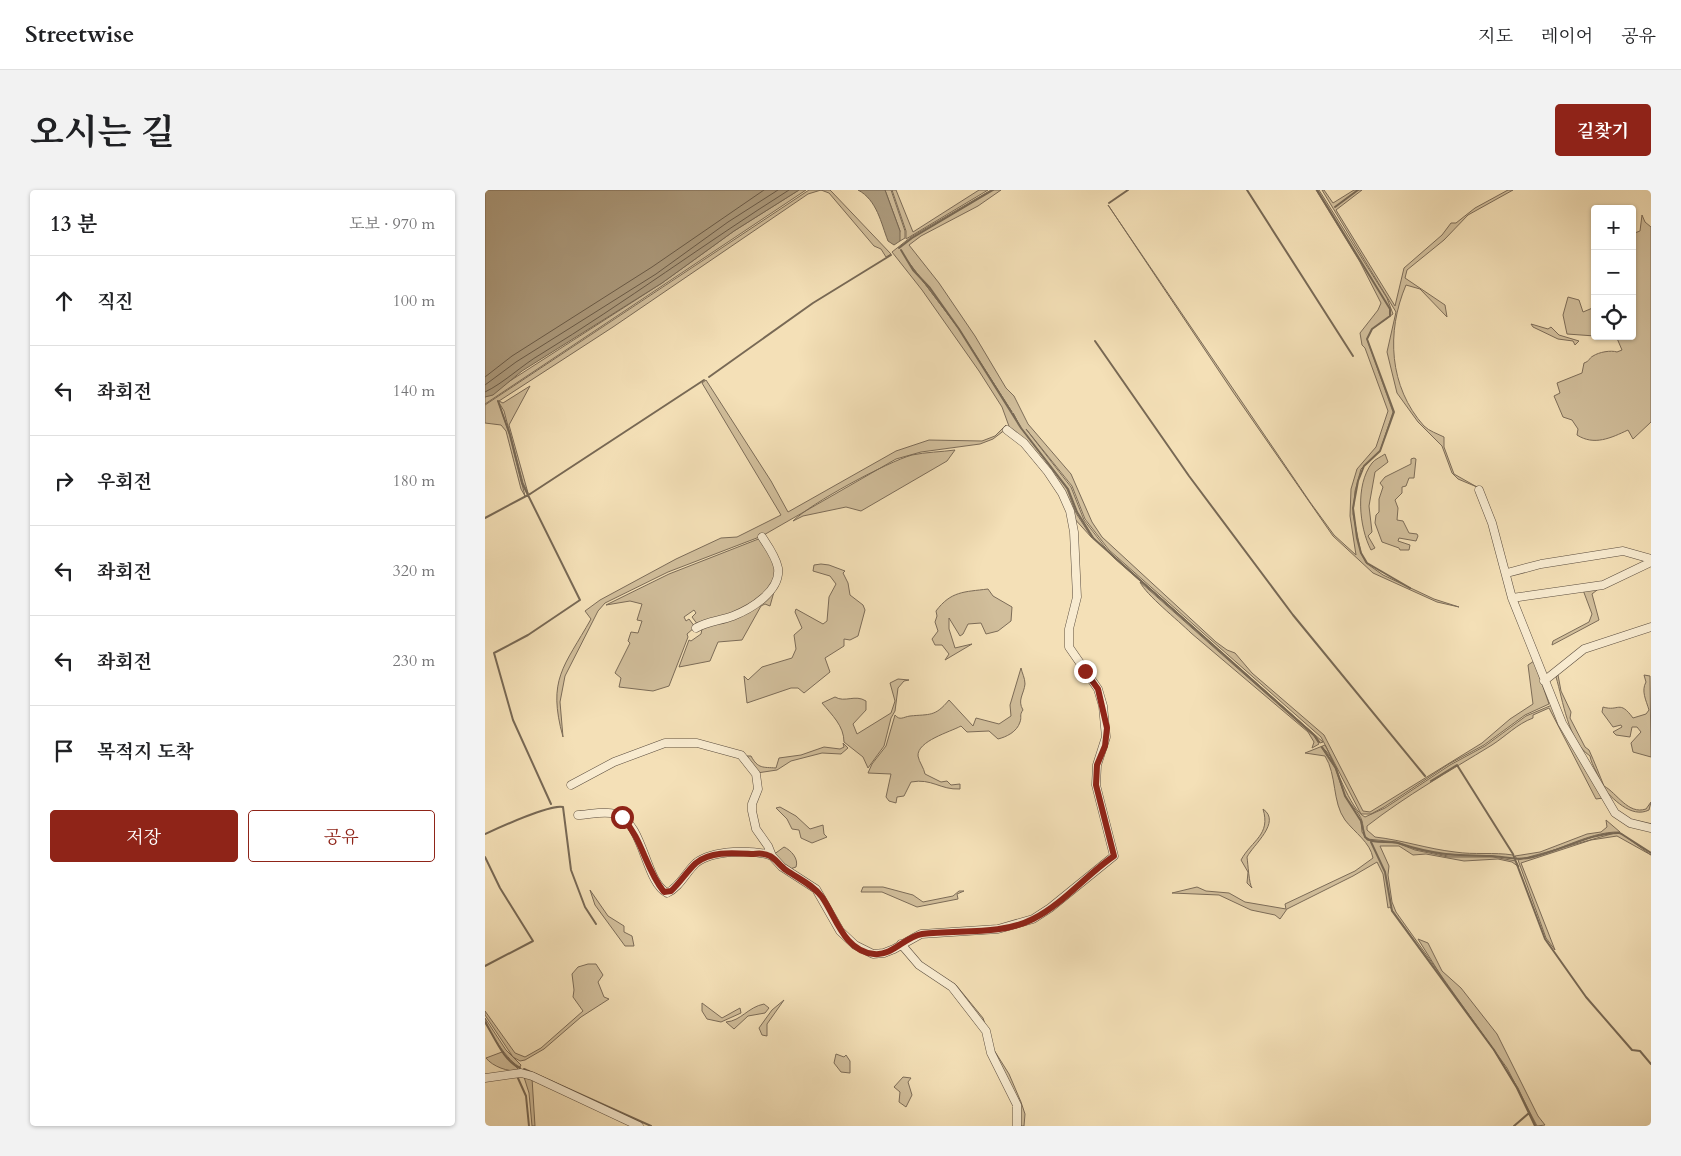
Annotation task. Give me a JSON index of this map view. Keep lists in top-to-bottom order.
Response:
{
  "page": {
    "header": "Streetwise",
    "nav": ["지도", "레이어", "공유"],
    "title": "오시는 길",
    "buttons": [
      "길찾기",
      ["저장", "공유"]
    ],
    "heading": ["13 분", "도보 · 970 m"],
    "map_buttons": ["+", "−"],
    "list": [
      ["직진", "100 m"],
      ["좌회전", "140 m"],
      ["우회전", "180 m"],
      ["좌회전", "320 m"],
      ["좌회전", "230 m"],
      "목적지 도착"
    ]
  }
}
